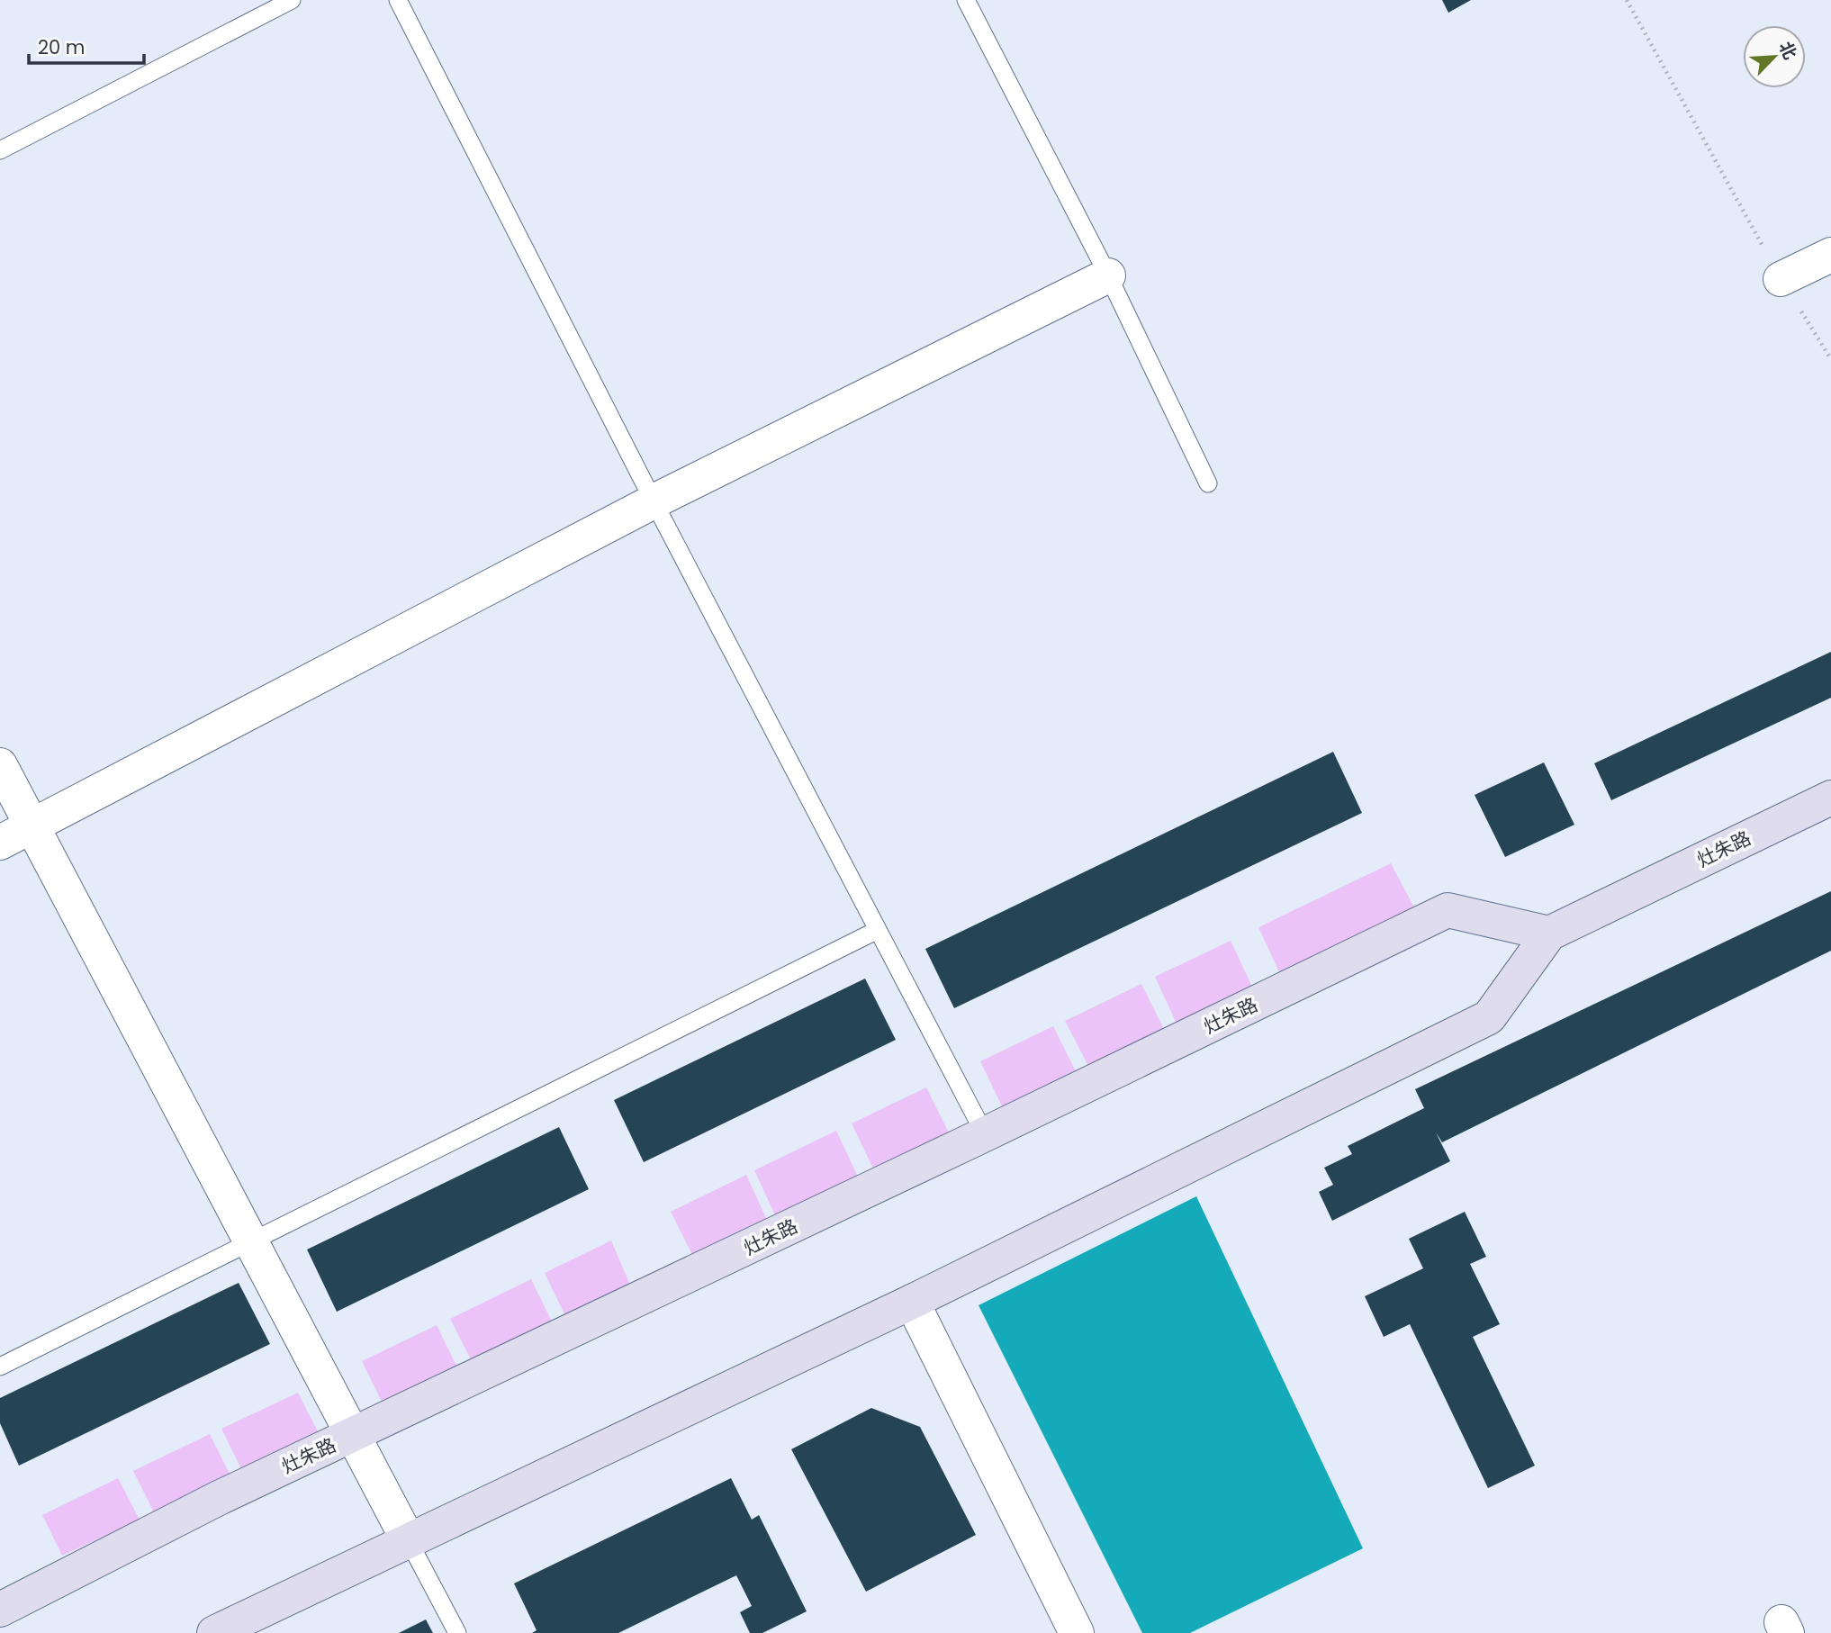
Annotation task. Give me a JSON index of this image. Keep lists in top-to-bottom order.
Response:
{
  "streets": {
    "main road": ["灶朱路"]
  },
  "scale_bar": "20 m",
  "north": "top right"
}
